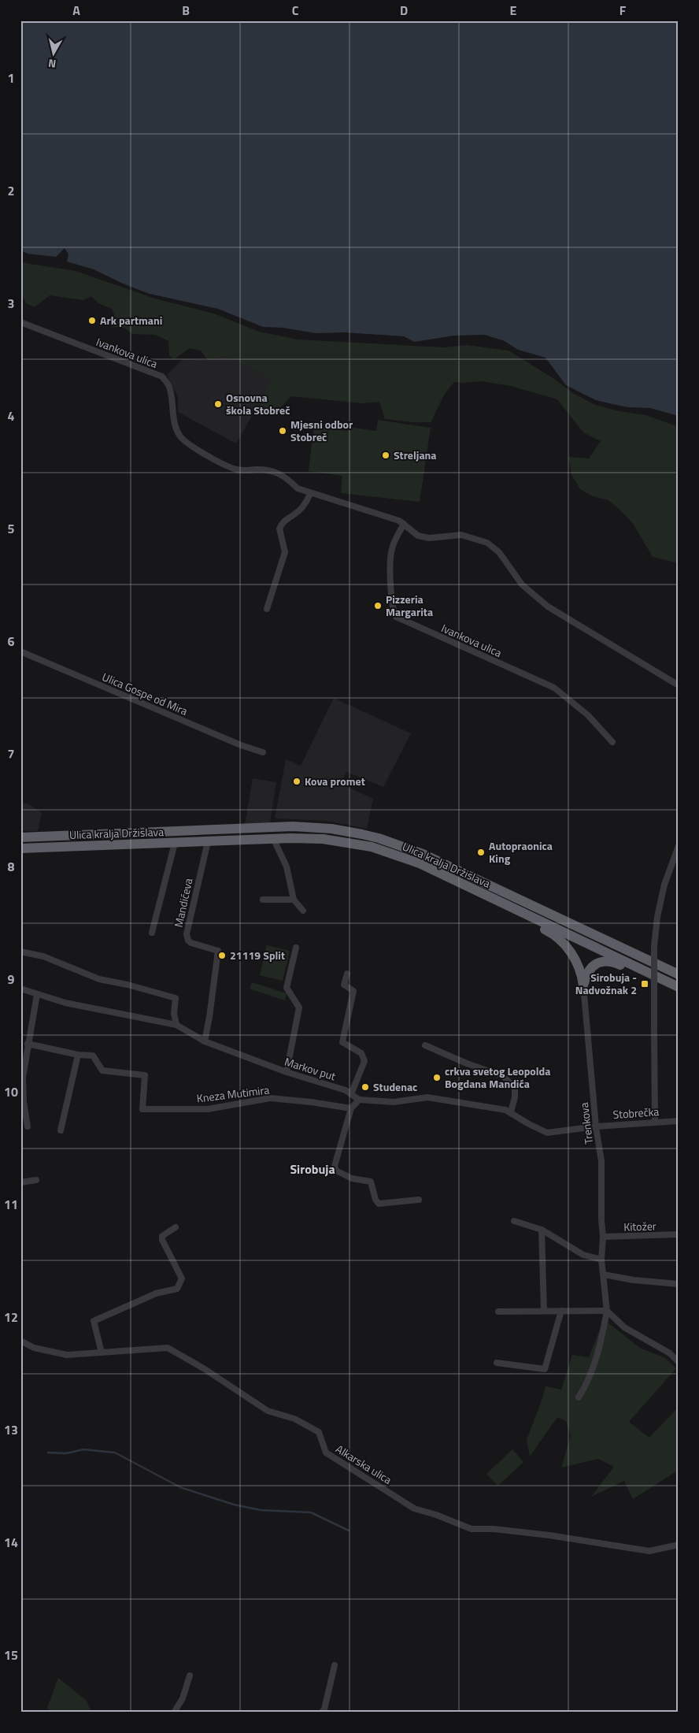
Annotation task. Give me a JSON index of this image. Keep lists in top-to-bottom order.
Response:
{
  "streets": {
    "highway": ["Ulica kralja Držislava"],
    "street": [
      "Ivankova ulica",
      "Ulica Gospe od Mira",
      "Mandićeva",
      "Markov put",
      "Kneza Mutimira",
      "Stobrečka",
      "Trenkova",
      "Kitožer",
      "Alkarska ulica"
    ]
  },
  "crossings": [
    ["Ulica kralja Držislava", "Mandićeva"],
    ["Mandićeva", "Markov put"],
    ["Stobrečka", "Trenkova"],
    ["Trenkova", "Kitožer"]
  ],
  "districts": ["Sirobuja"],
  "places": {
    "other": [
      "Ark partmani",
      "Osnovna škola Stobreč",
      "Mjesni odbor Stobreč",
      "Streljana",
      "Pizzeria Margarita",
      "Kova promet",
      "Autopraonica King",
      "21119 Split",
      "crkva svetog Leopolda Bogdana Mandića",
      "Studenac"
    ],
    "transit": ["Sirobuja - Nadvožnak 2"]
  },
  "north": "bottom",
  "grid": {
    "columns": [
      "A",
      "B",
      "C",
      "D",
      "E",
      "F"
    ],
    "rows": [
      "1",
      "2",
      "3",
      "4",
      "5",
      "6",
      "7",
      "8",
      "9",
      "10",
      "11",
      "12",
      "13",
      "14",
      "15"
    ]
  }
}
